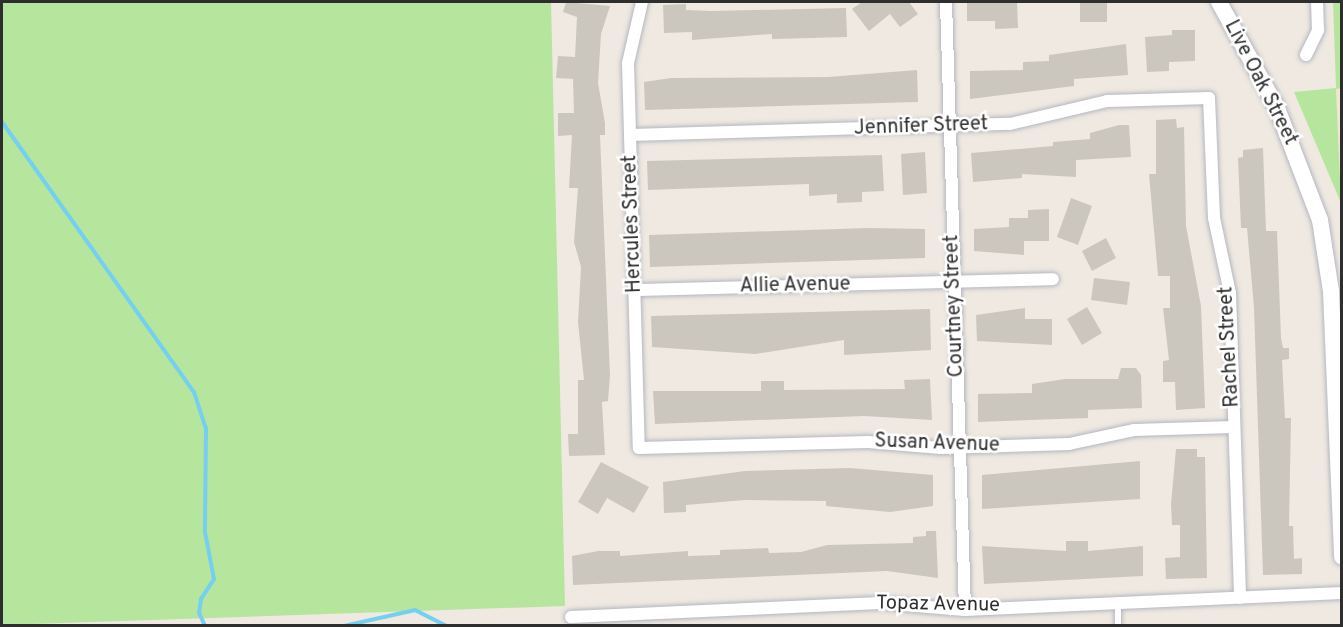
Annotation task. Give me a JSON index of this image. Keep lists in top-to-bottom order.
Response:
{
  "streets": {
    "street": [
      "Live Oak Street",
      "Jennifer Street",
      "Hercules Street",
      "Allie Avenue",
      "Courtney Street",
      "Rachel Street",
      "Susan Avenue",
      "Topaz Avenue"
    ]
  },
  "crossings": [
    ["Jennifer Street", "Hercules Street"],
    ["Jennifer Street", "Courtney Street"],
    ["Jennifer Street", "Rachel Street"],
    ["Hercules Street", "Allie Avenue"],
    ["Hercules Street", "Susan Avenue"],
    ["Allie Avenue", "Courtney Street"],
    ["Courtney Street", "Susan Avenue"],
    ["Courtney Street", "Topaz Avenue"],
    ["Rachel Street", "Susan Avenue"],
    ["Rachel Street", "Topaz Avenue"]
  ]
}
